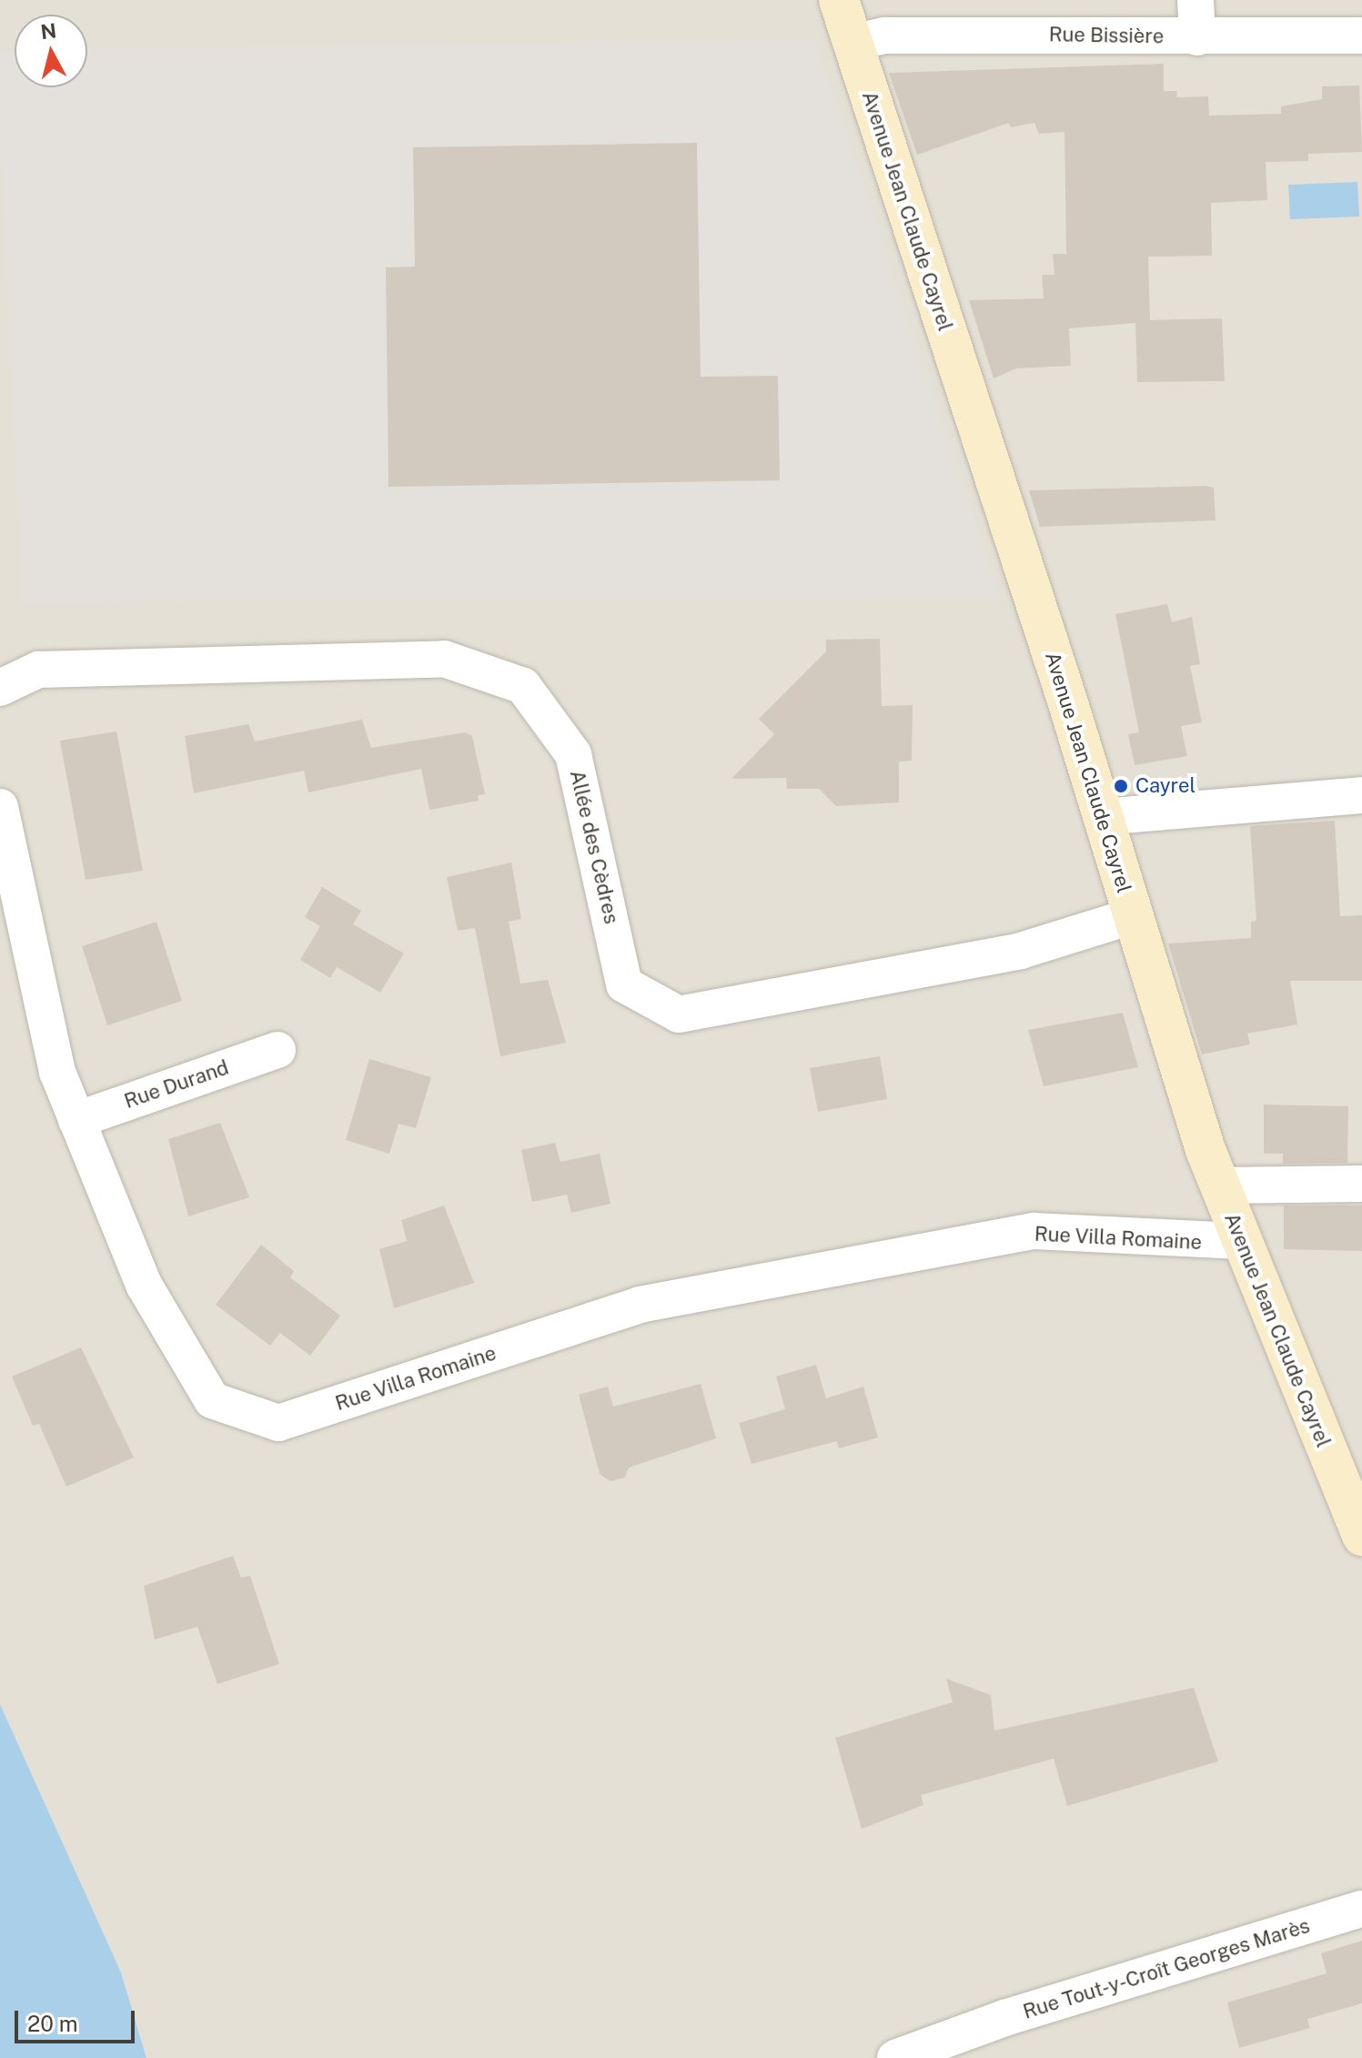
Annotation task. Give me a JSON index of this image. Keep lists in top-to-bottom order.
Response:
{
  "streets": {
    "main road": ["Avenue Jean Claude Cayrel"],
    "street": [
      "Rue Bissière",
      "Allée des Cèdres",
      "Rue Durand",
      "Rue Villa Romaine",
      "Rue Tout-y-Croît Georges Marès"
    ]
  },
  "crossings": [
    ["Rue Bissière", "Avenue Jean Claude Cayrel"],
    ["Avenue Jean Claude Cayrel", "Allée des Cèdres"],
    ["Avenue Jean Claude Cayrel", "Rue Villa Romaine"],
    ["Rue Durand", "Rue Villa Romaine"]
  ],
  "places": ["Cayrel"],
  "scale_bar": "20 m",
  "north": "top"
}
